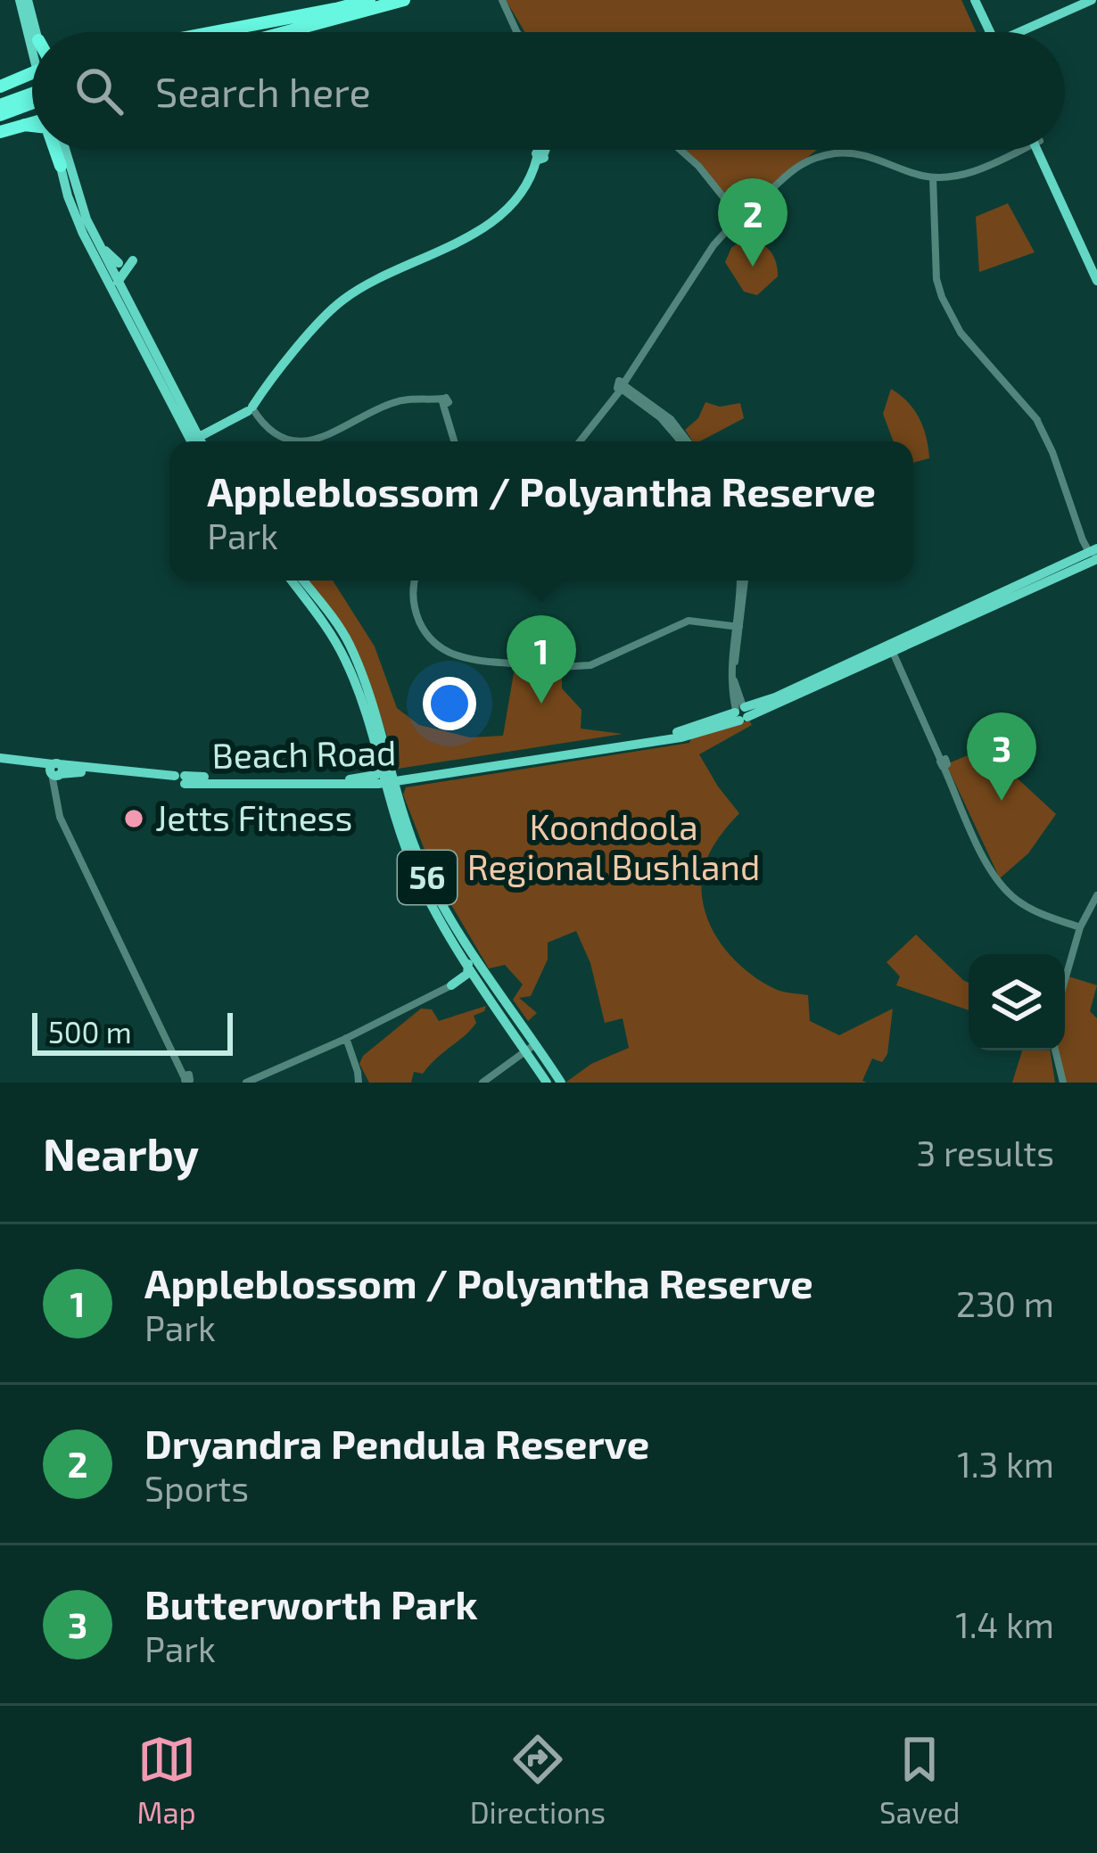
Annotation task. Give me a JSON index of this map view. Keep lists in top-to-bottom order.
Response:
{
  "streets": {
    "main road": ["Beach Road", "56"]
  },
  "crossings": [
    ["Beach Road", "56"]
  ],
  "parks": ["Koondoola Regional Bushland"],
  "places": ["Jetts Fitness"],
  "scale_bar": "500 m",
  "page": {
    "search": "Search here",
    "pins": ["2", "1", "3"],
    "popup": ["Appleblossom / Polyantha Reserve", "Park"],
    "scale": "500 m",
    "heading": ["Nearby", "3 results"],
    "list": [
      {
        "mark": "1",
        "name": "Appleblossom / Polyantha Reserve",
        "note": "Park",
        "value": "230 m"
      },
      {
        "mark": "2",
        "name": "Dryandra Pendula Reserve",
        "note": "Sports",
        "value": "1.3 km"
      },
      {
        "mark": "3",
        "name": "Butterworth Park",
        "note": "Park",
        "value": "1.4 km"
      }
    ],
    "nav": ["Map", "Directions", "Saved"]
  }
}
